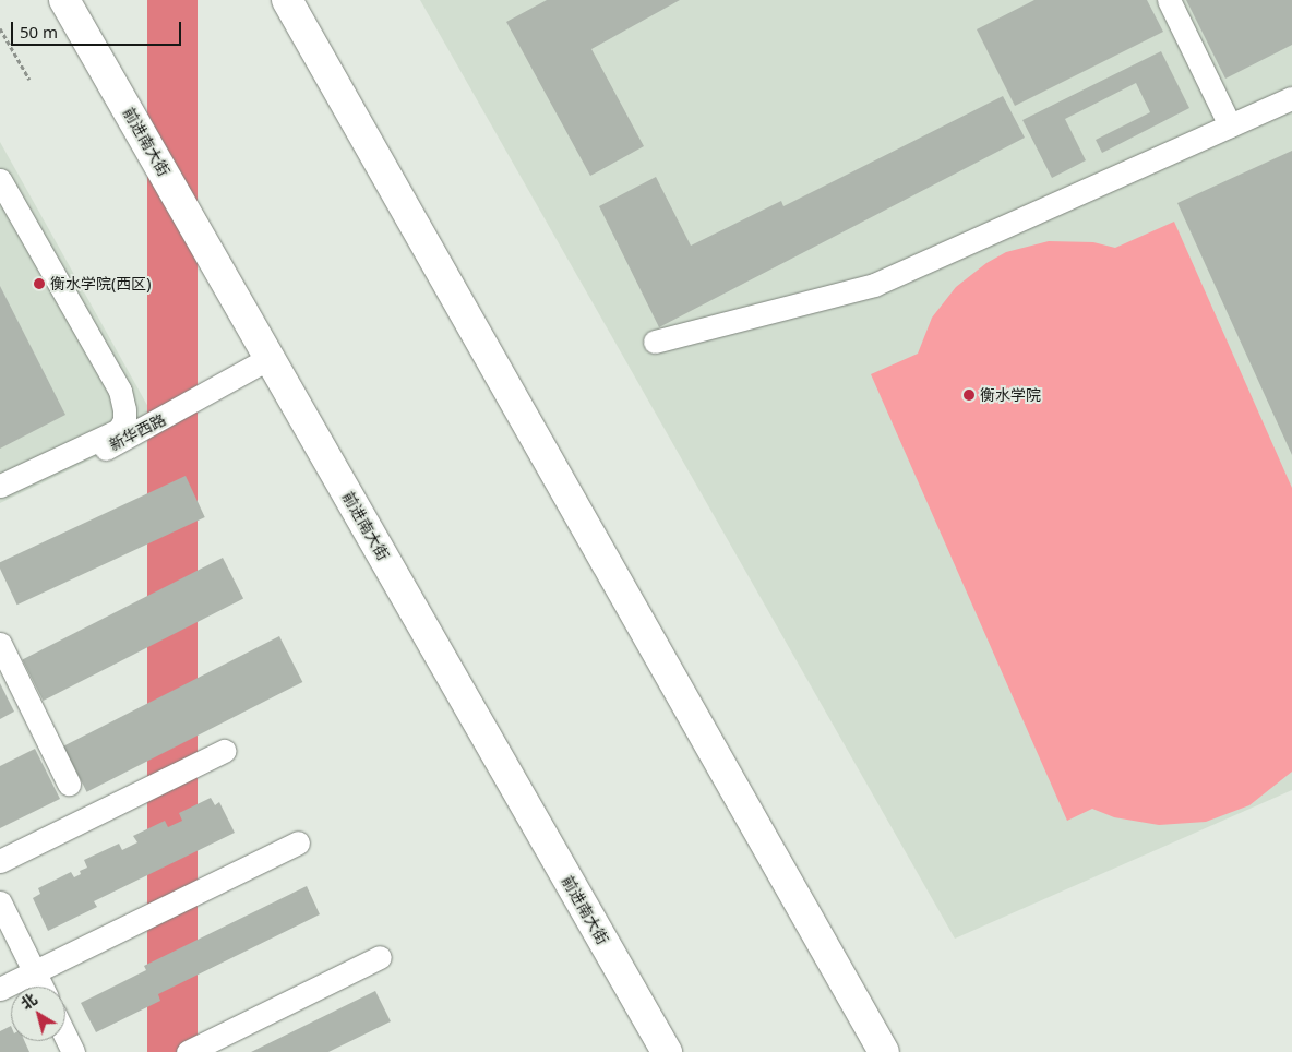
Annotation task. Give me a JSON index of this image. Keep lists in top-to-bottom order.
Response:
{
  "streets": {
    "main road": ["前进南大街"],
    "street": ["新华西路"]
  },
  "crossings": [
    ["前进南大街", "新华西路"]
  ],
  "places": ["衡水学院(西区)", "衡水学院"],
  "scale_bar": "50 m",
  "north": "top left"
}
